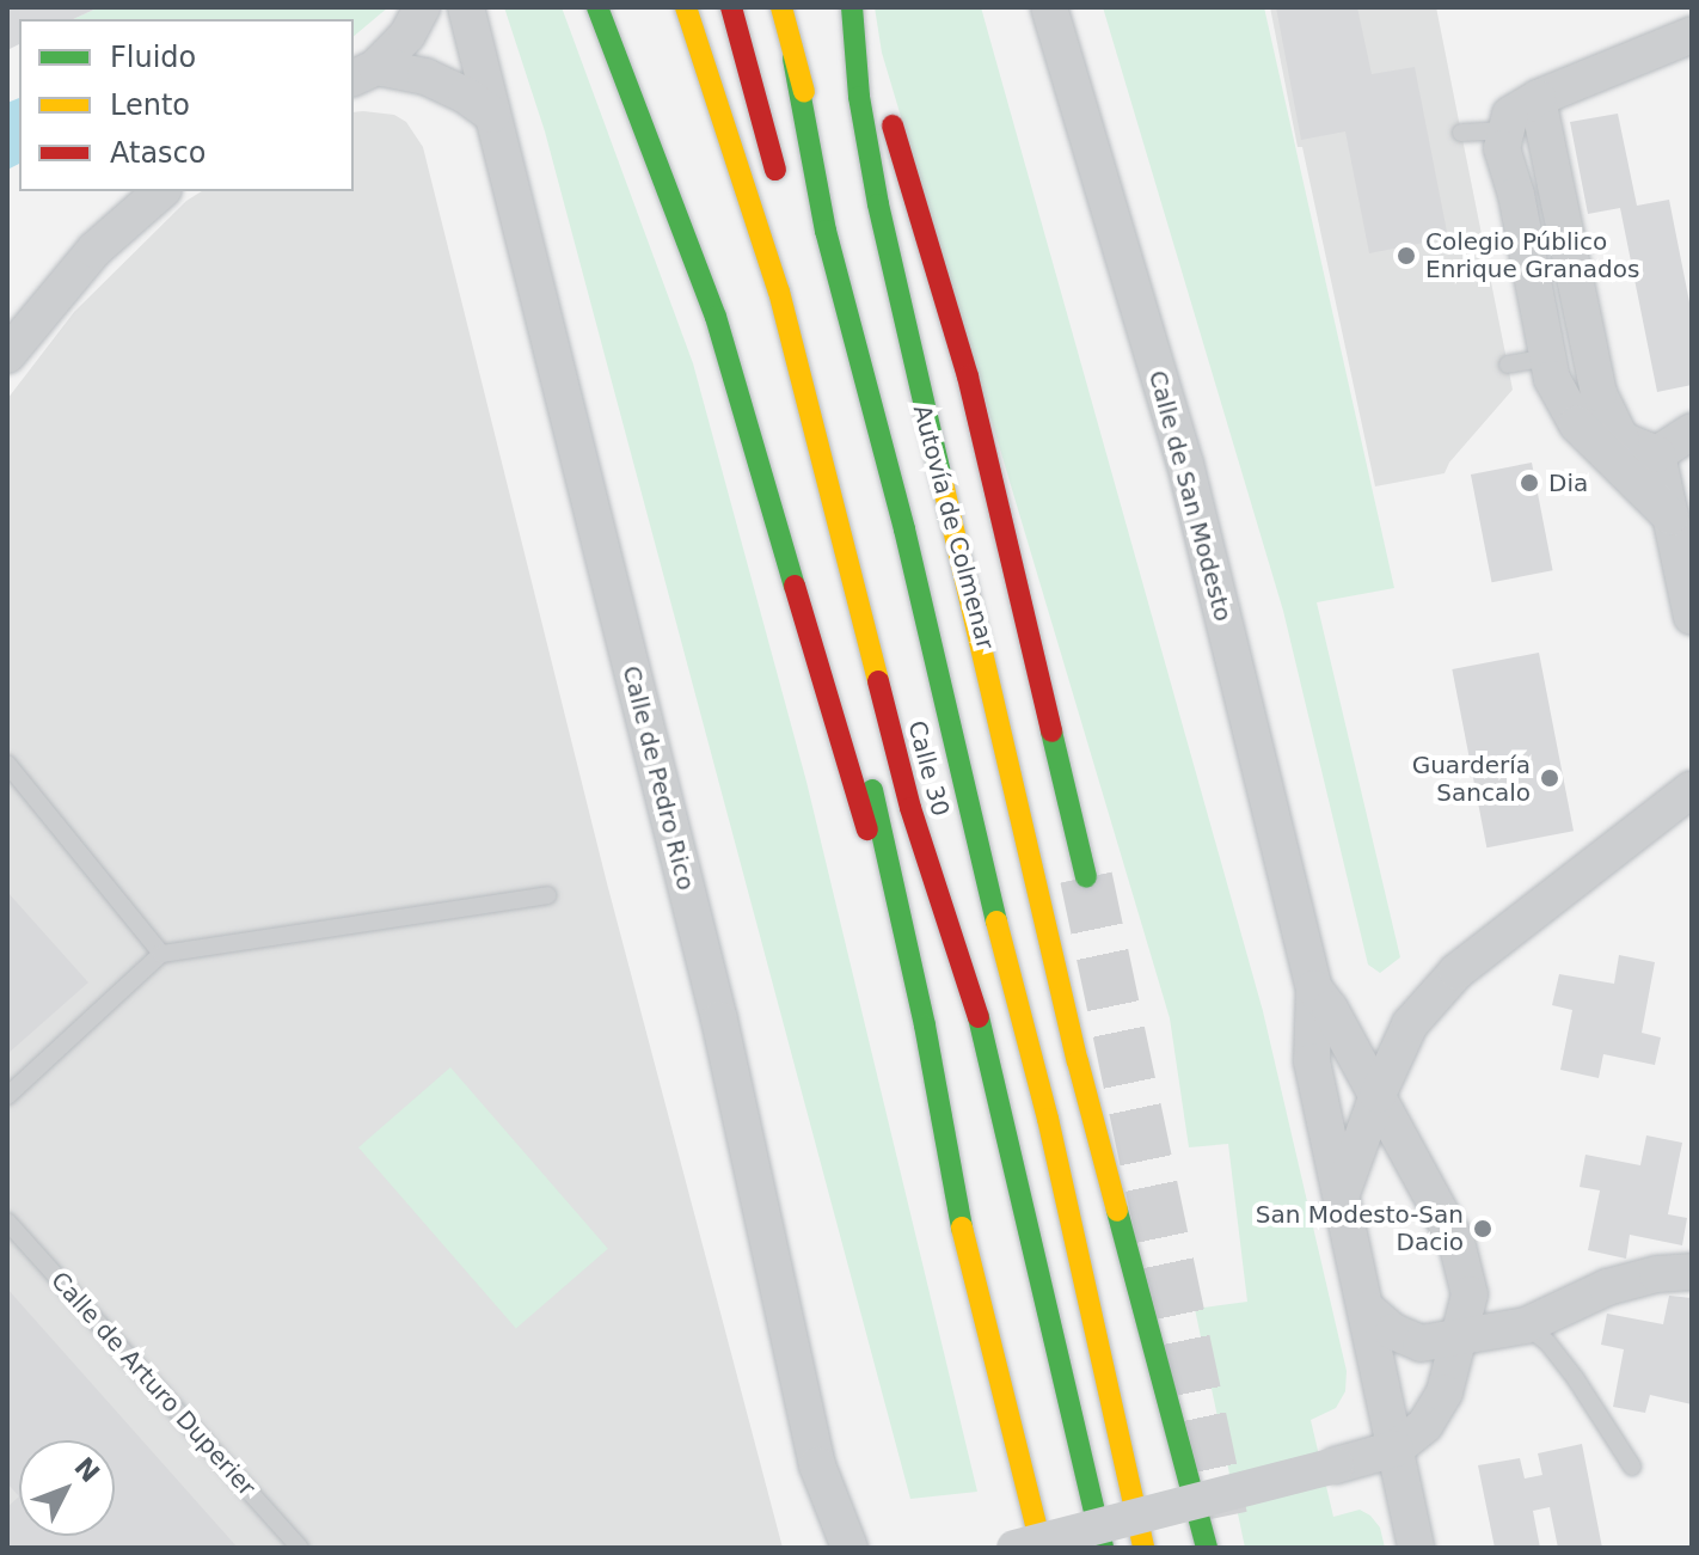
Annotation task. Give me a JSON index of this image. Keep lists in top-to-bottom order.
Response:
{
  "streets": {
    "highway": ["Autovía de Colmenar", "Calle 30"],
    "street": ["Calle de San Modesto", "Calle de Pedro Rico"],
    "lane": ["Calle de Arturo Duperier"]
  },
  "places": [
    "Colegio Público Enrique Granados",
    "Dia",
    "Guardería Sancalo",
    "San Modesto-San Dacio"
  ],
  "legend": ["Fluido", "Lento", "Atasco"],
  "north": "top right"
}
